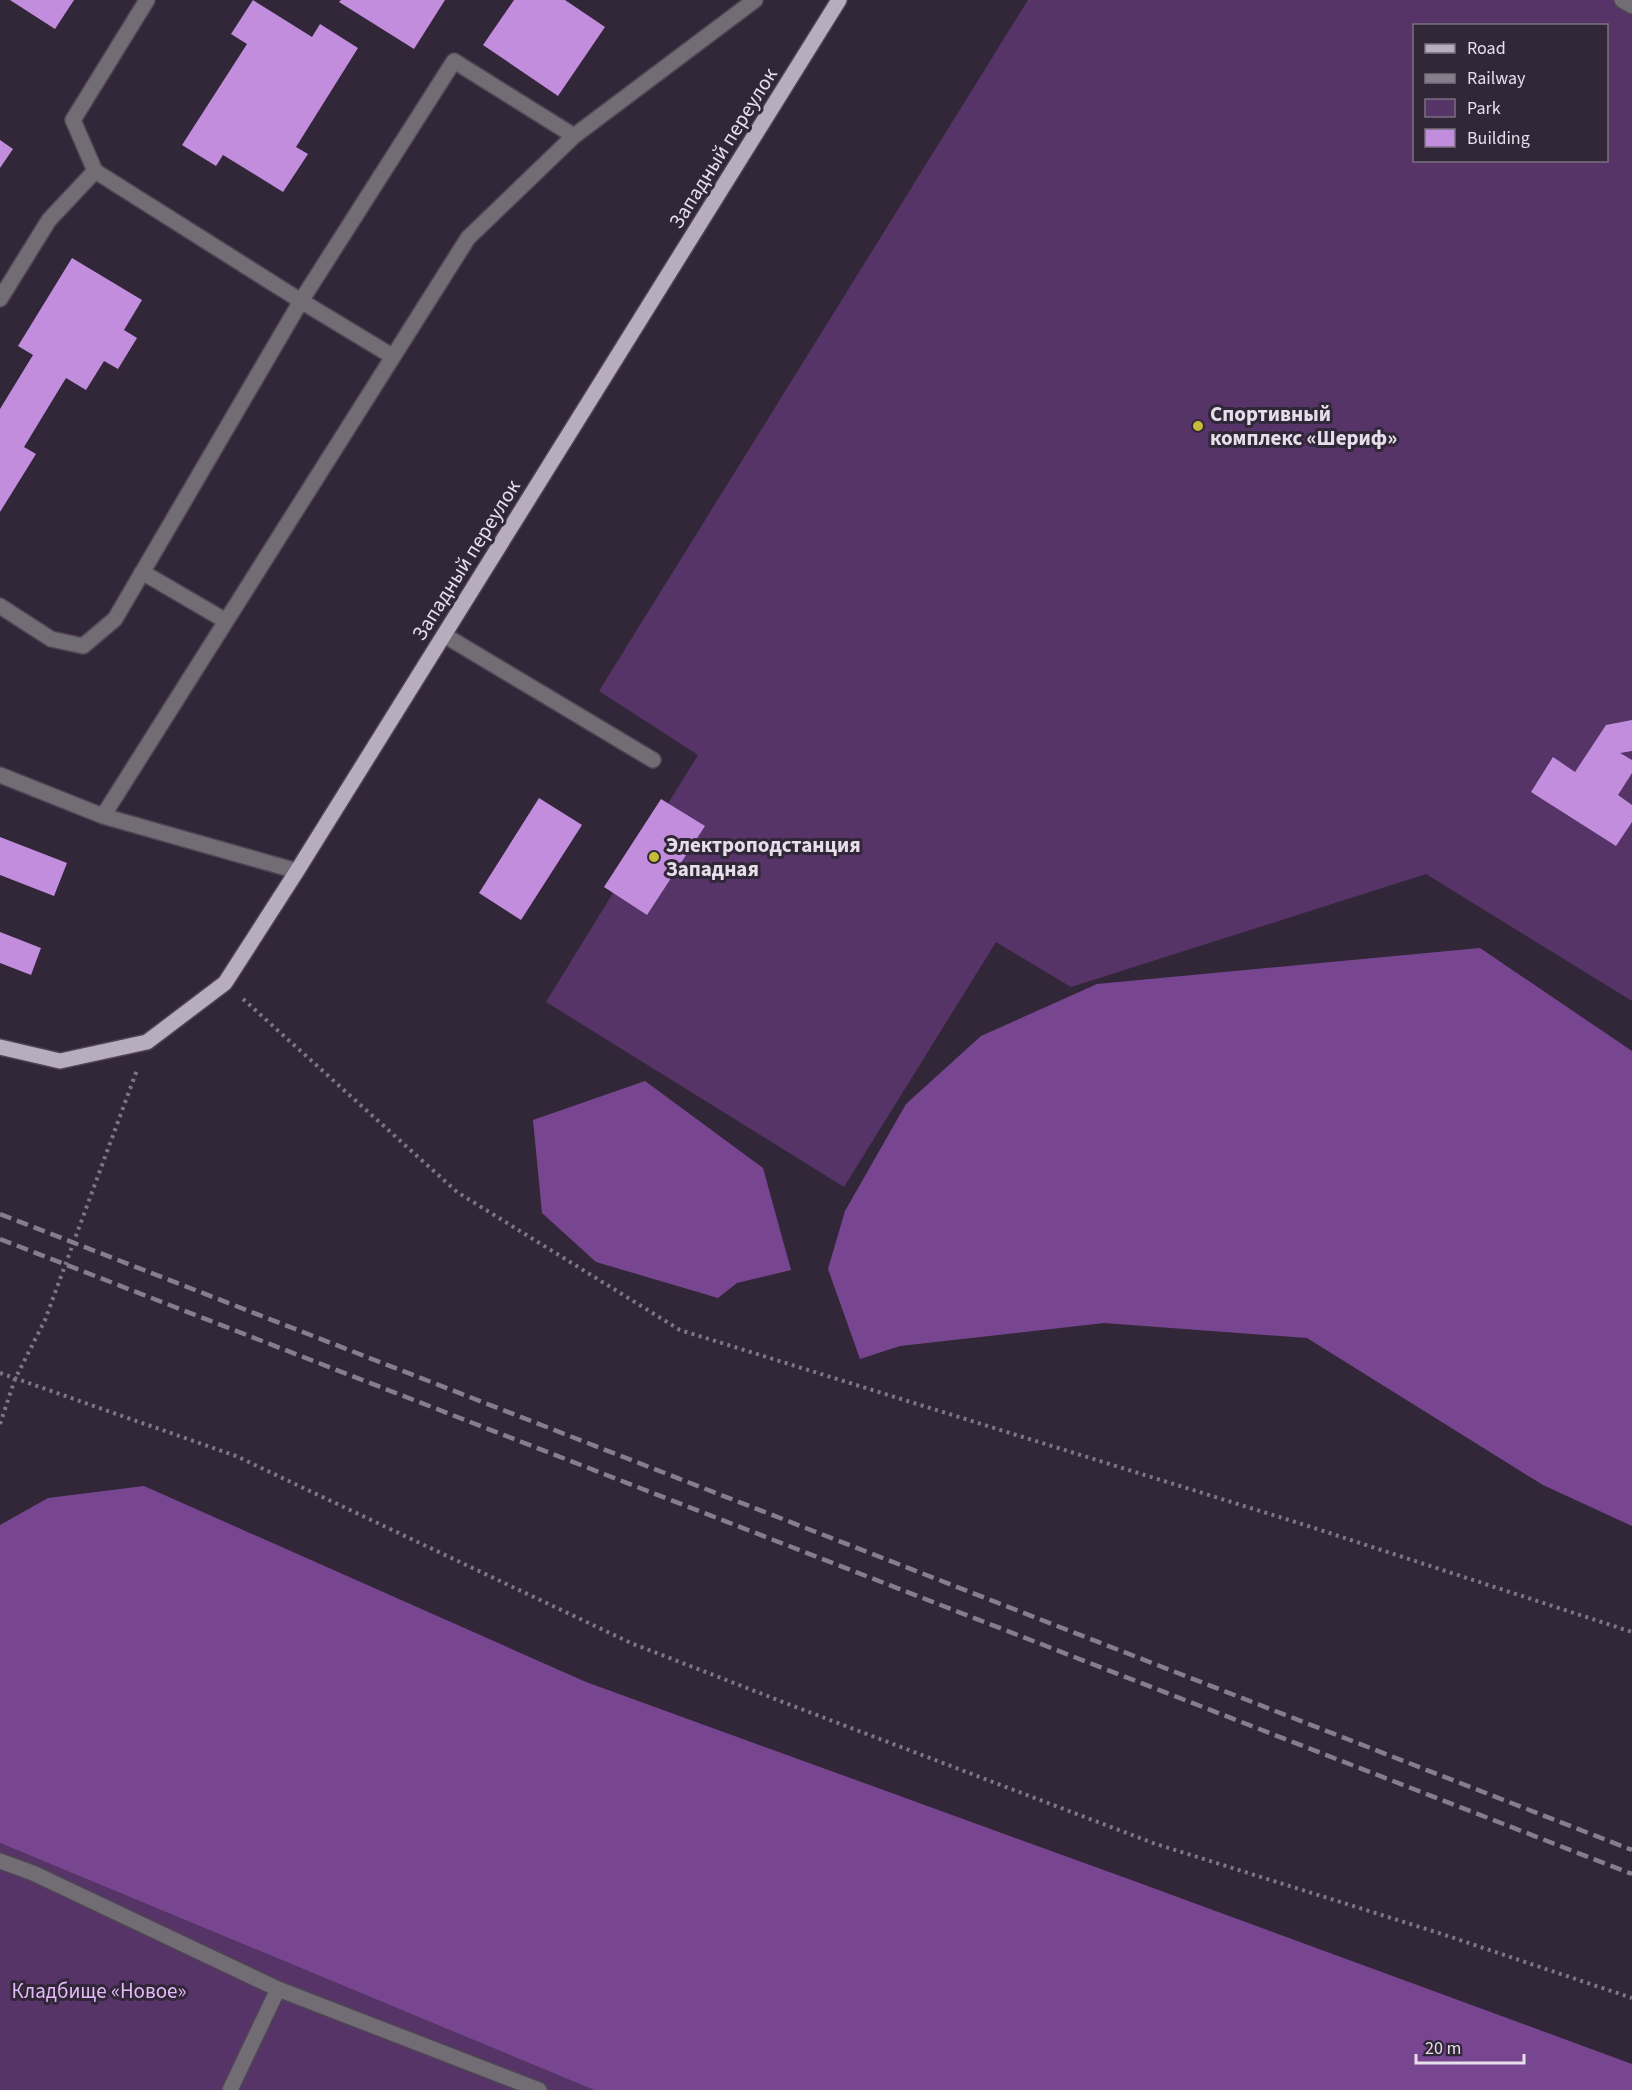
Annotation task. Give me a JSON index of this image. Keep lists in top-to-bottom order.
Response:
{
  "streets": {
    "main road": ["Западный переулок"]
  },
  "parks": ["Кладбище «Новое»"],
  "places": ["Спортивный комплекс «Шериф»", "Электроподстанция Западная"],
  "legend": [
    "Road",
    "Railway",
    "Park",
    "Building"
  ],
  "scale_bar": "20 m"
}
